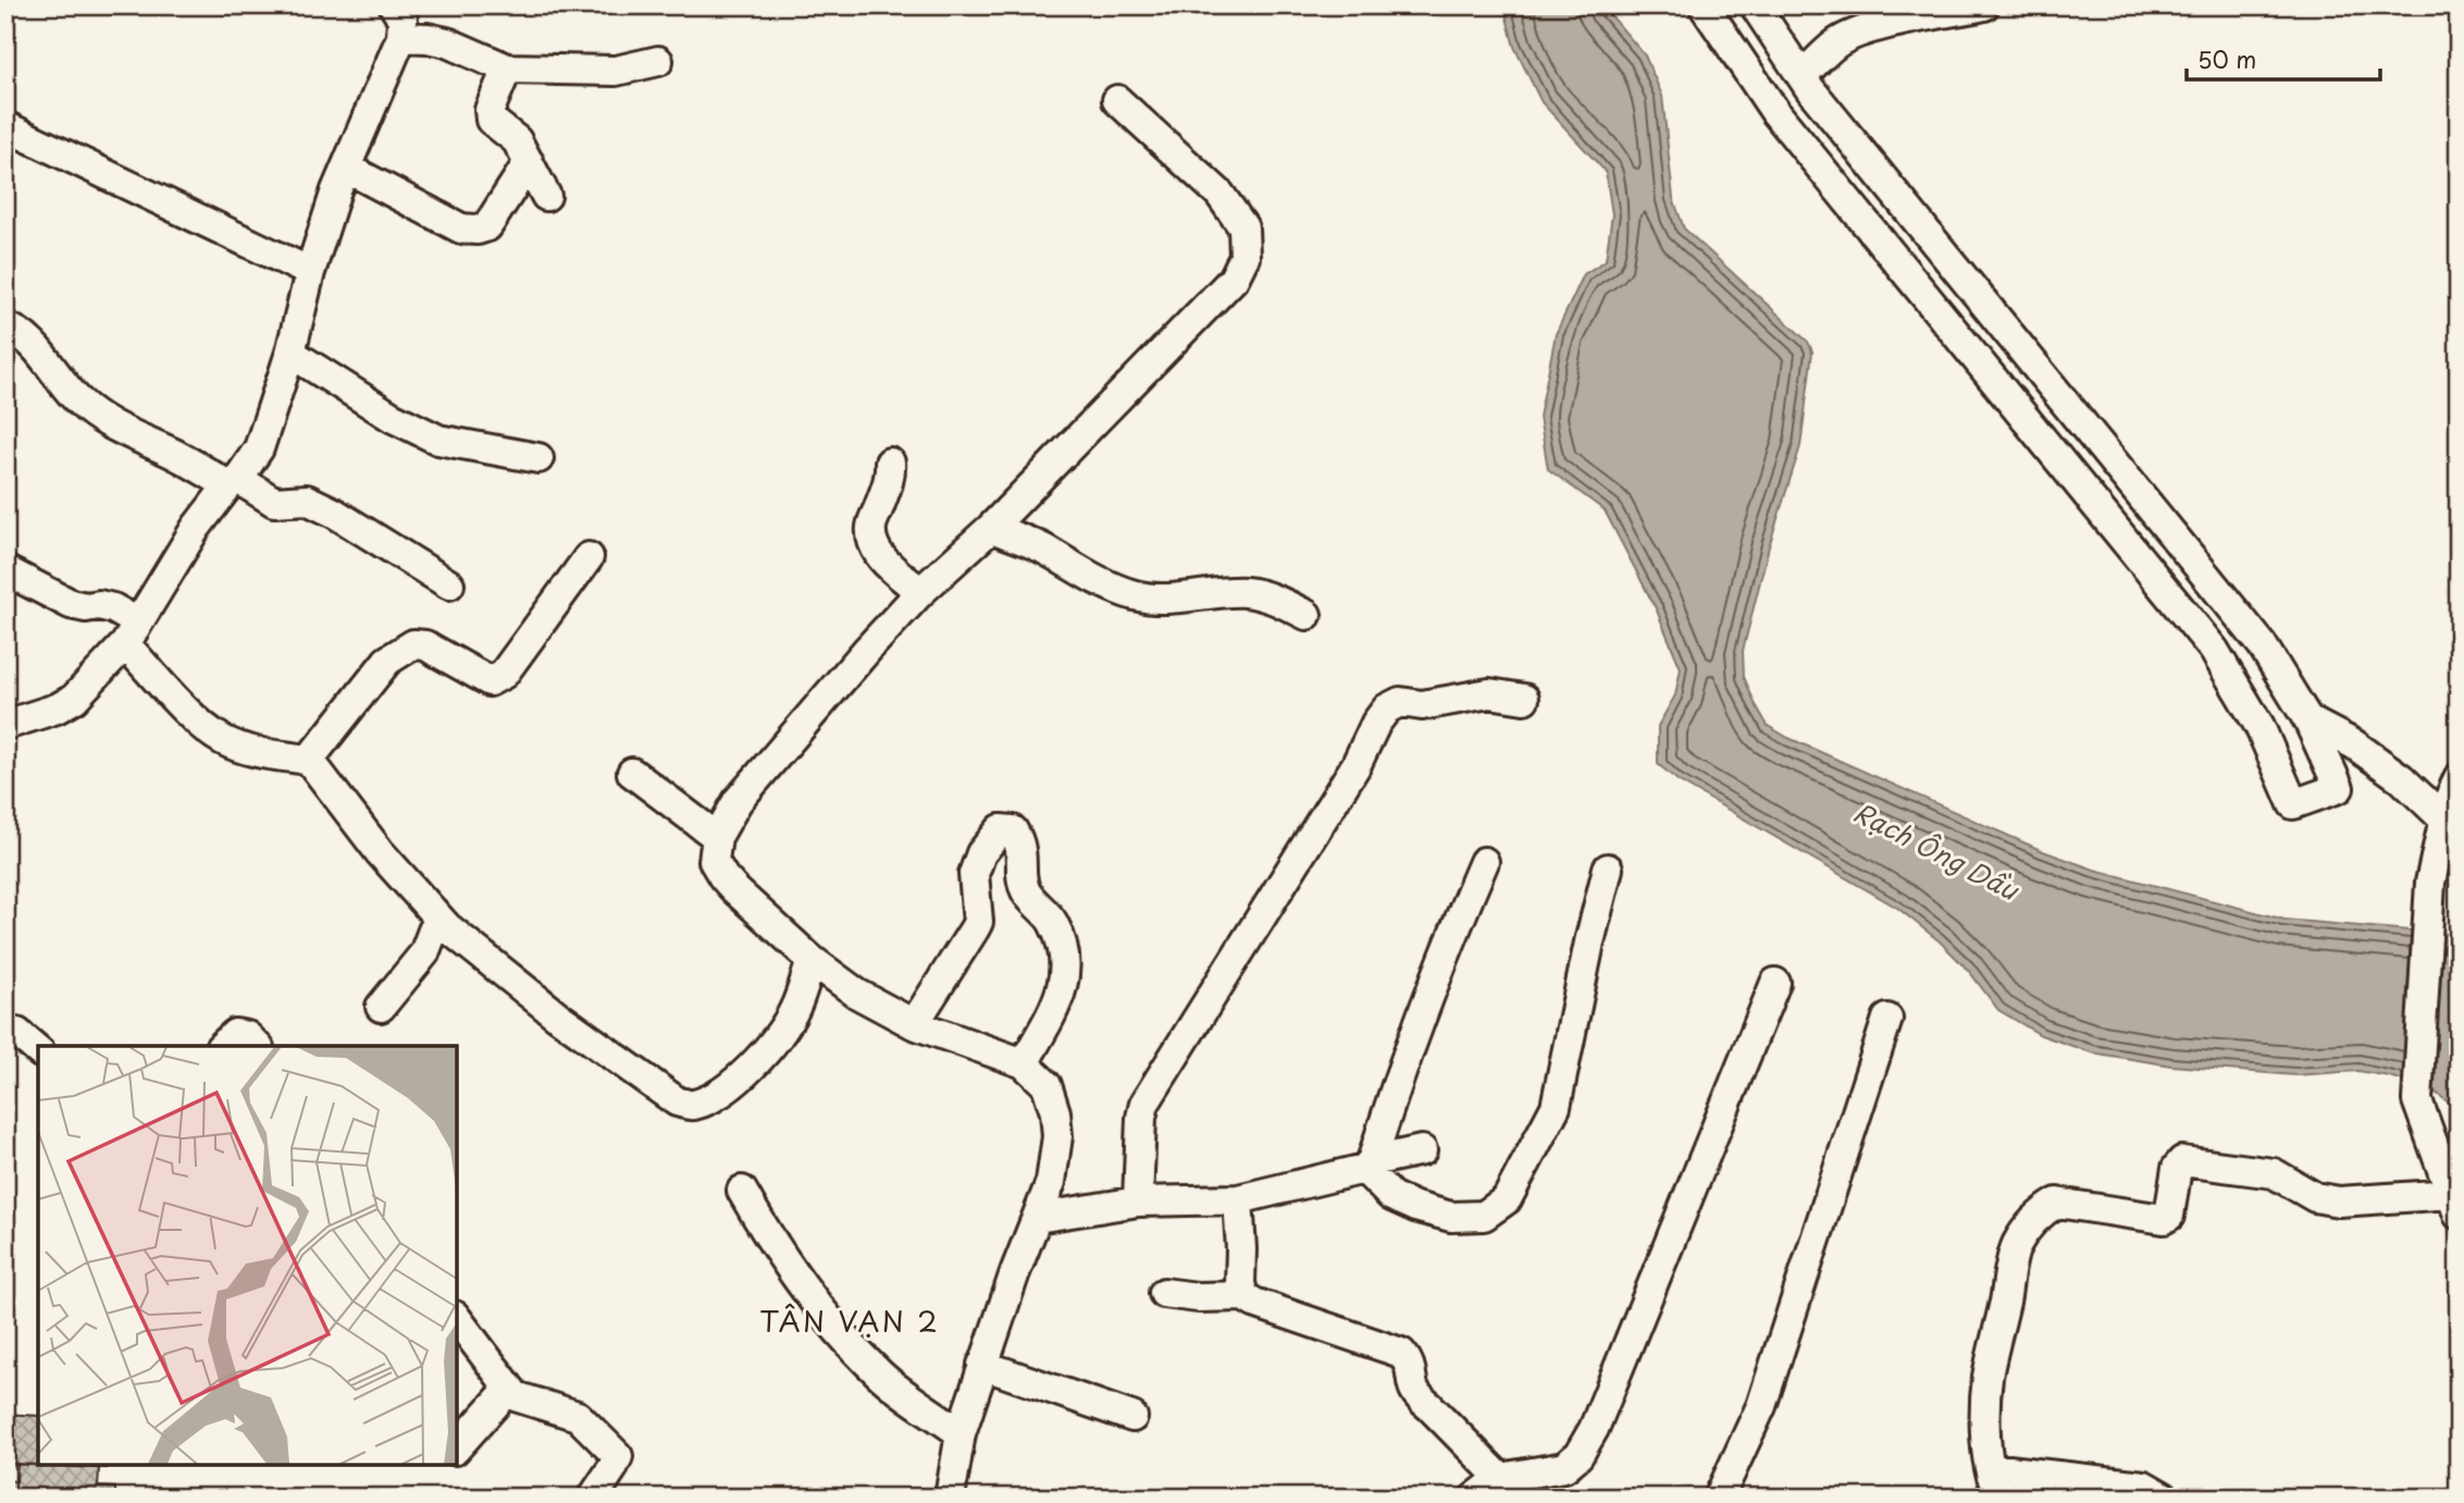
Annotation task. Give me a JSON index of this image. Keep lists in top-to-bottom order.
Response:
{
  "districts": ["TÂN VẠN 2"],
  "water": ["Rạch Ông Dầu"],
  "scale_bar": "50 m"
}
